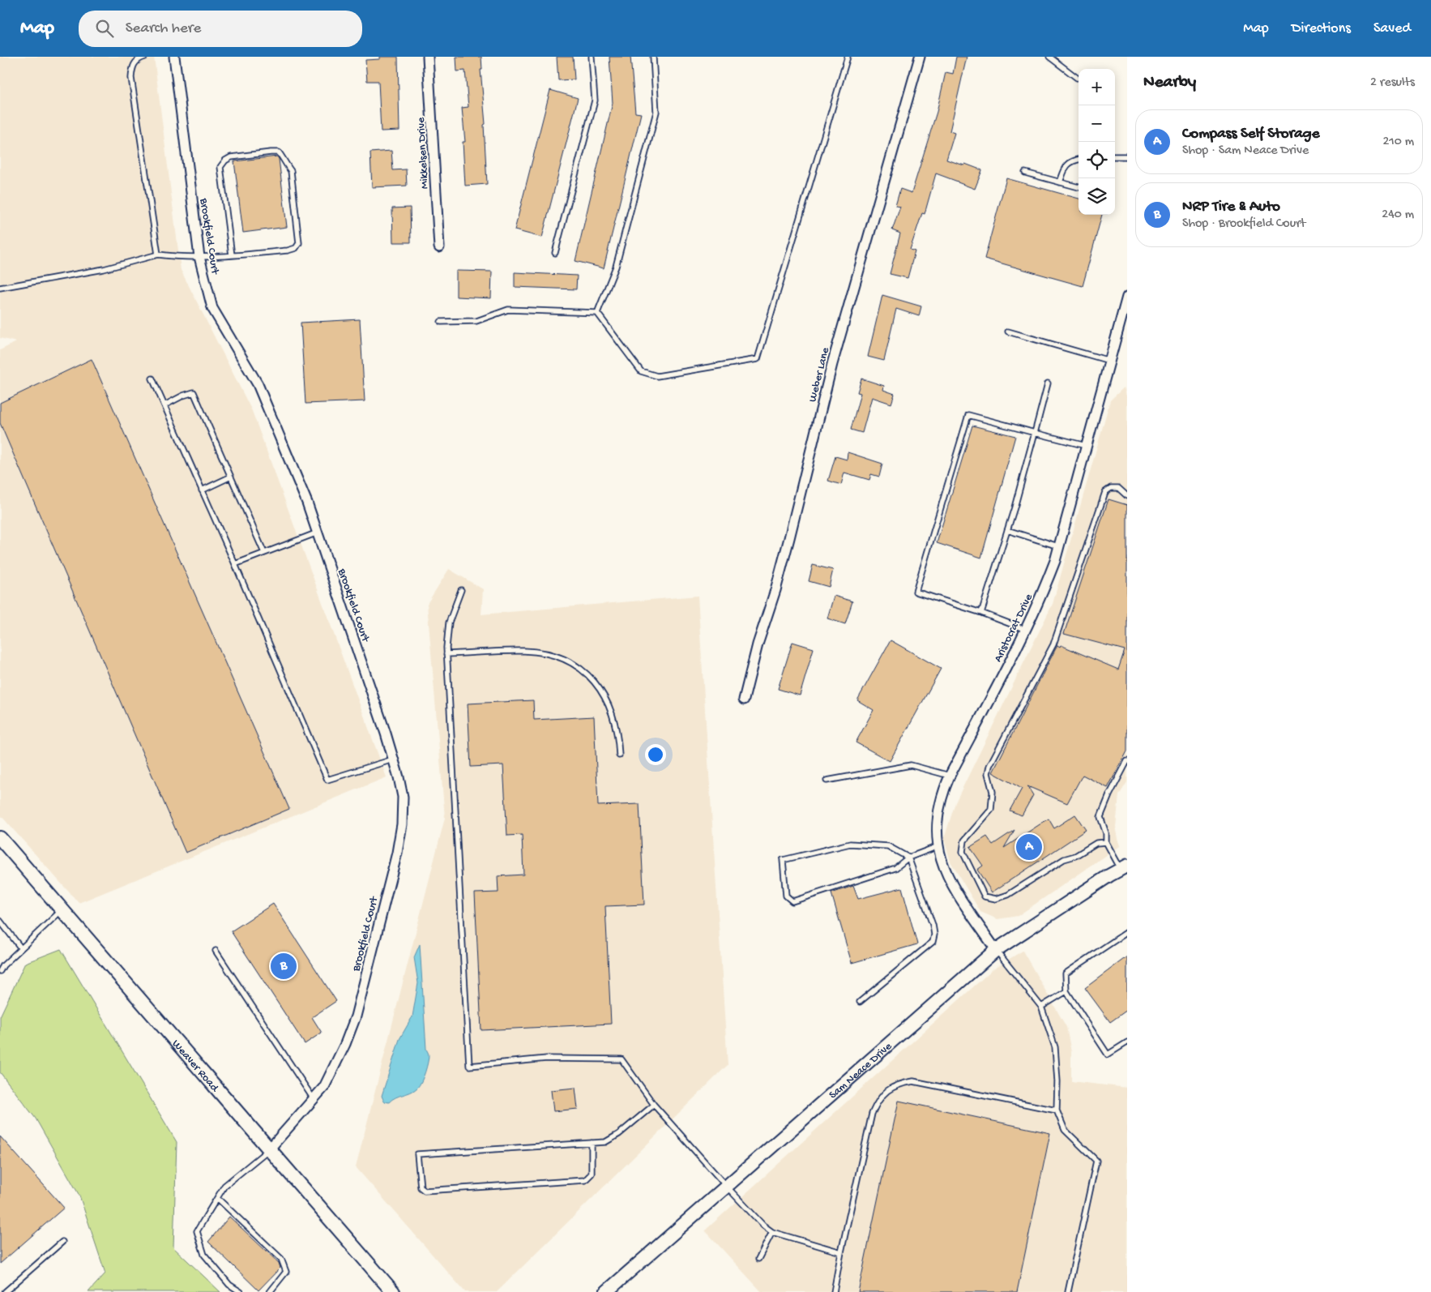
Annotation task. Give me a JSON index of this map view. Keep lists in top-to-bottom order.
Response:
{
  "streets": {
    "main road": ["Weaver Road"],
    "street": [
      "Mikkelsen Drive",
      "Brookfield Court",
      "Weber Lane",
      "Aristocrat Drive",
      "Sam Neace Drive"
    ]
  },
  "crossings": [
    ["Brookfield Court", "Weaver Road"],
    ["Aristocrat Drive", "Sam Neace Drive"]
  ],
  "page": {
    "header": "Map",
    "search": "Search here",
    "nav": ["Map", "Directions", "Saved"],
    "heading": ["Nearby", "2 results"],
    "map_buttons": ["+", "−"],
    "list": [
      {
        "mark": "A",
        "name": "Compass Self Storage",
        "note": "Shop · Sam Neace Drive",
        "value": "210 m"
      },
      {
        "mark": "B",
        "name": "NRP Tire & Auto",
        "note": "Shop · Brookfield Court",
        "value": "240 m"
      }
    ],
    "pins": ["A", "B"]
  }
}
